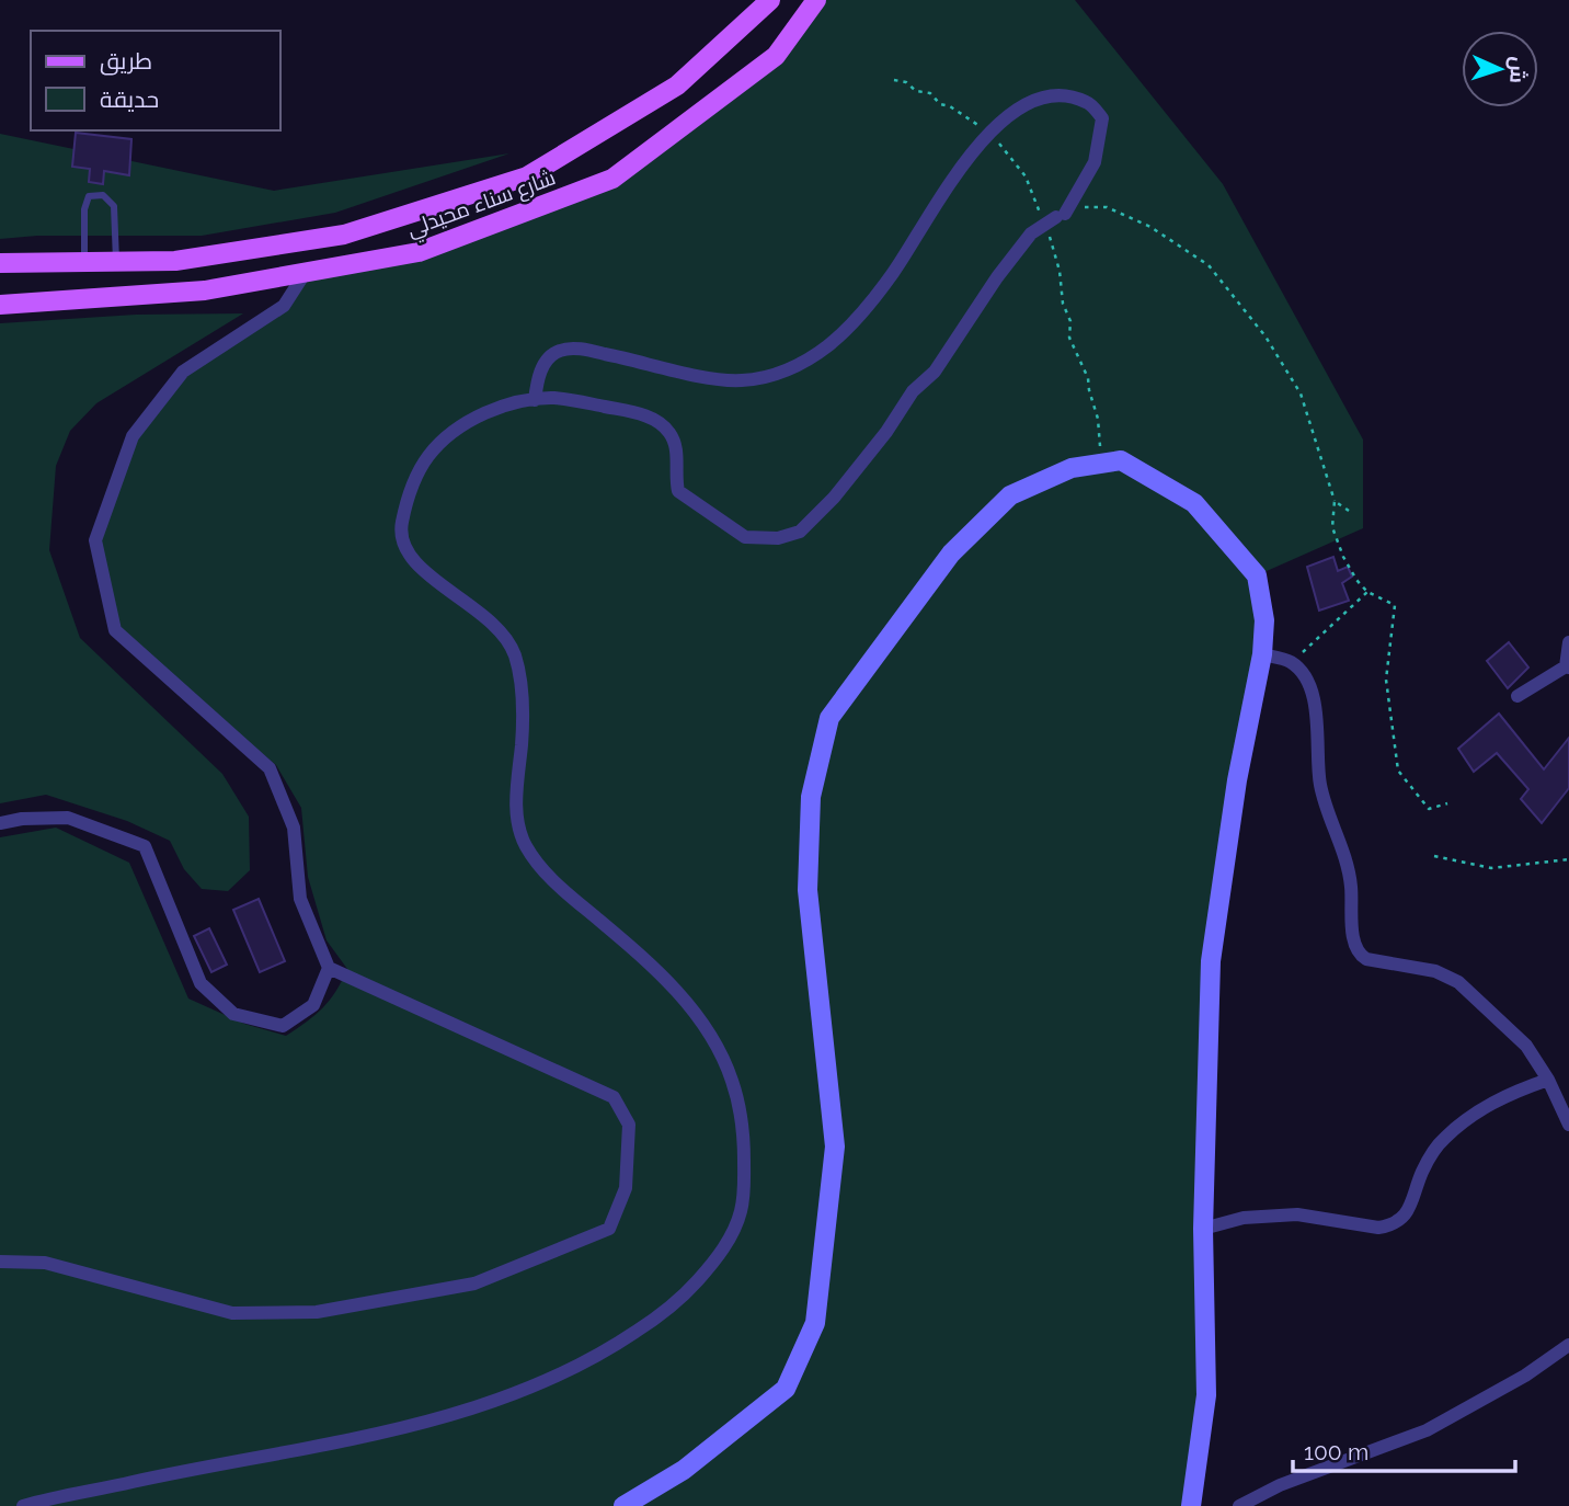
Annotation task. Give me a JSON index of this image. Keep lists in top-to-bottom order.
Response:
{
  "streets": {
    "main road": ["شارع سناء محيدلي"]
  },
  "legend": ["طريق", "حديقة"],
  "scale_bar": "100 m",
  "north": "right"
}
